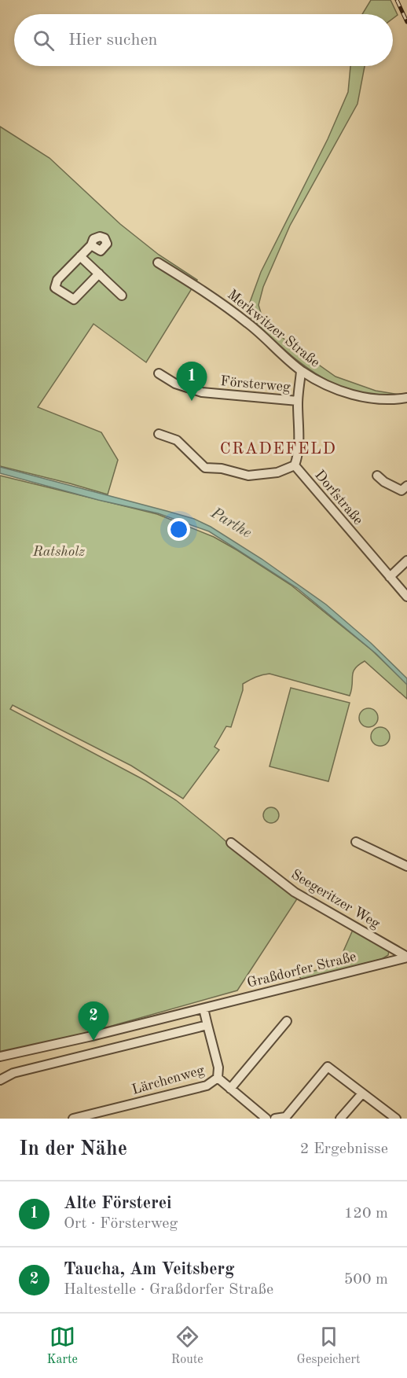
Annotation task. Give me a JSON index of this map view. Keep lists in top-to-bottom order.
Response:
{
  "streets": {
    "street": [
      "Merkwitzer Straße",
      "Försterweg",
      "Dorfstraße",
      "Seegeritzer Weg",
      "Graßdorfer Straße",
      "Lärchenweg"
    ]
  },
  "crossings": [
    ["Merkwitzer Straße", "Dorfstraße"],
    ["Försterweg", "Dorfstraße"],
    ["Seegeritzer Weg", "Graßdorfer Straße"]
  ],
  "districts": ["CRADEFELD"],
  "water": ["Parthe"],
  "parks": ["Ratsholz"],
  "page": {
    "search": "Hier suchen",
    "pins": ["1", "2"],
    "heading": ["In der Nähe", "2 Ergebnisse"],
    "list": [
      {
        "mark": "1",
        "name": "Alte Försterei",
        "note": "Ort · Försterweg",
        "value": "120 m"
      },
      {
        "mark": "2",
        "name": "Taucha, Am Veitsberg",
        "note": "Haltestelle · Graßdorfer Straße",
        "value": "500 m"
      }
    ],
    "nav": ["Karte", "Route", "Gespeichert"]
  }
}
